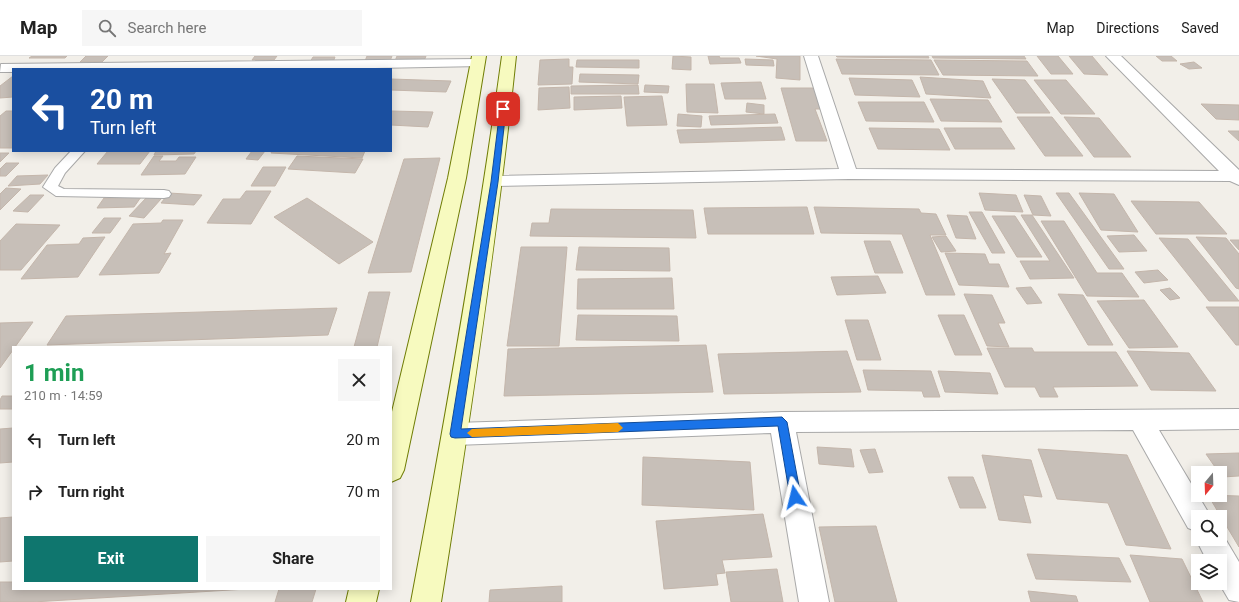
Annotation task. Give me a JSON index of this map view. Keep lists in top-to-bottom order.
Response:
{
  "north": "bottom",
  "page": {
    "header": "Map",
    "search": "Search here",
    "nav": ["Map", "Directions", "Saved"],
    "turn": ["20 m", "Turn left"],
    "heading": ["1 min", "210 m · 14:59"],
    "list": [
      {
        "name": "Turn left",
        "value": "20 m"
      },
      {
        "name": "Turn right",
        "value": "70 m"
      }
    ],
    "buttons": ["Exit", "Share"]
  }
}
